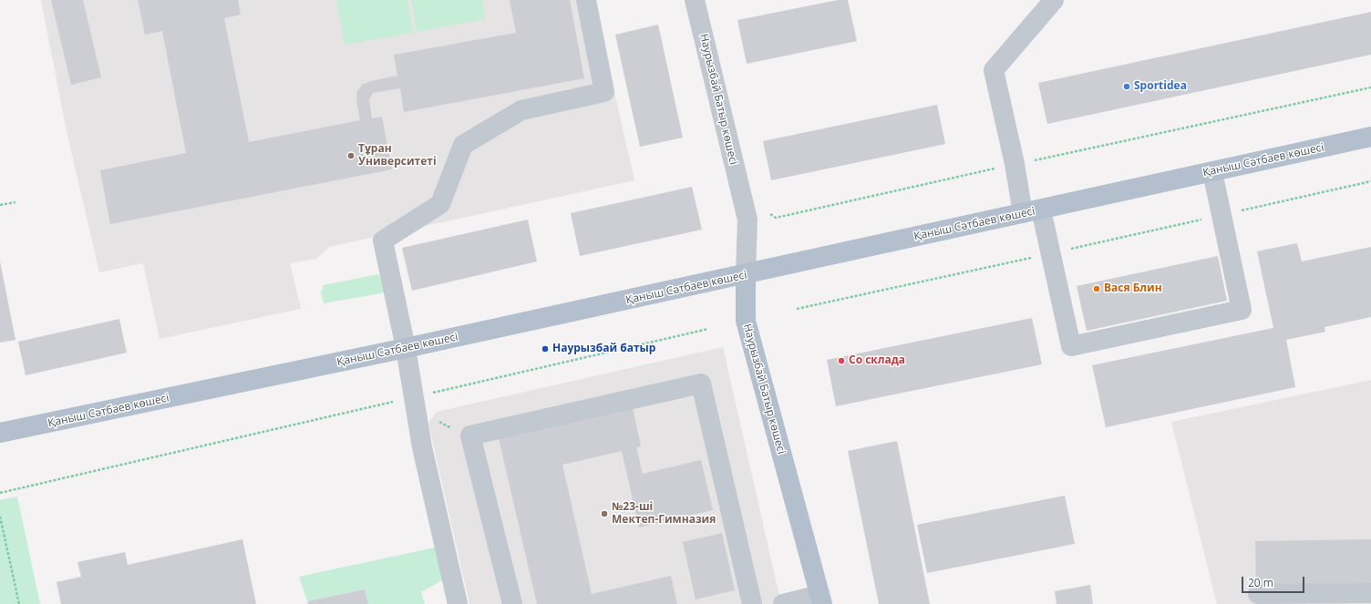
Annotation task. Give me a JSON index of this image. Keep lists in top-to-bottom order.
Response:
{
  "streets": {
    "main road": ["Наурызбай Батыр көшесі", "Қаныш Сәтбаев көшесі"]
  },
  "crossings": [
    ["Наурызбай Батыр көшесі", "Қаныш Сәтбаев көшесі"]
  ],
  "places": [
    "Sportidea",
    "Тұран Университеті",
    "Вася Блин",
    "Наурызбай батыр",
    "Со склада",
    "№23-ші Мектеп-Гимназия"
  ],
  "scale_bar": "20 m"
}
